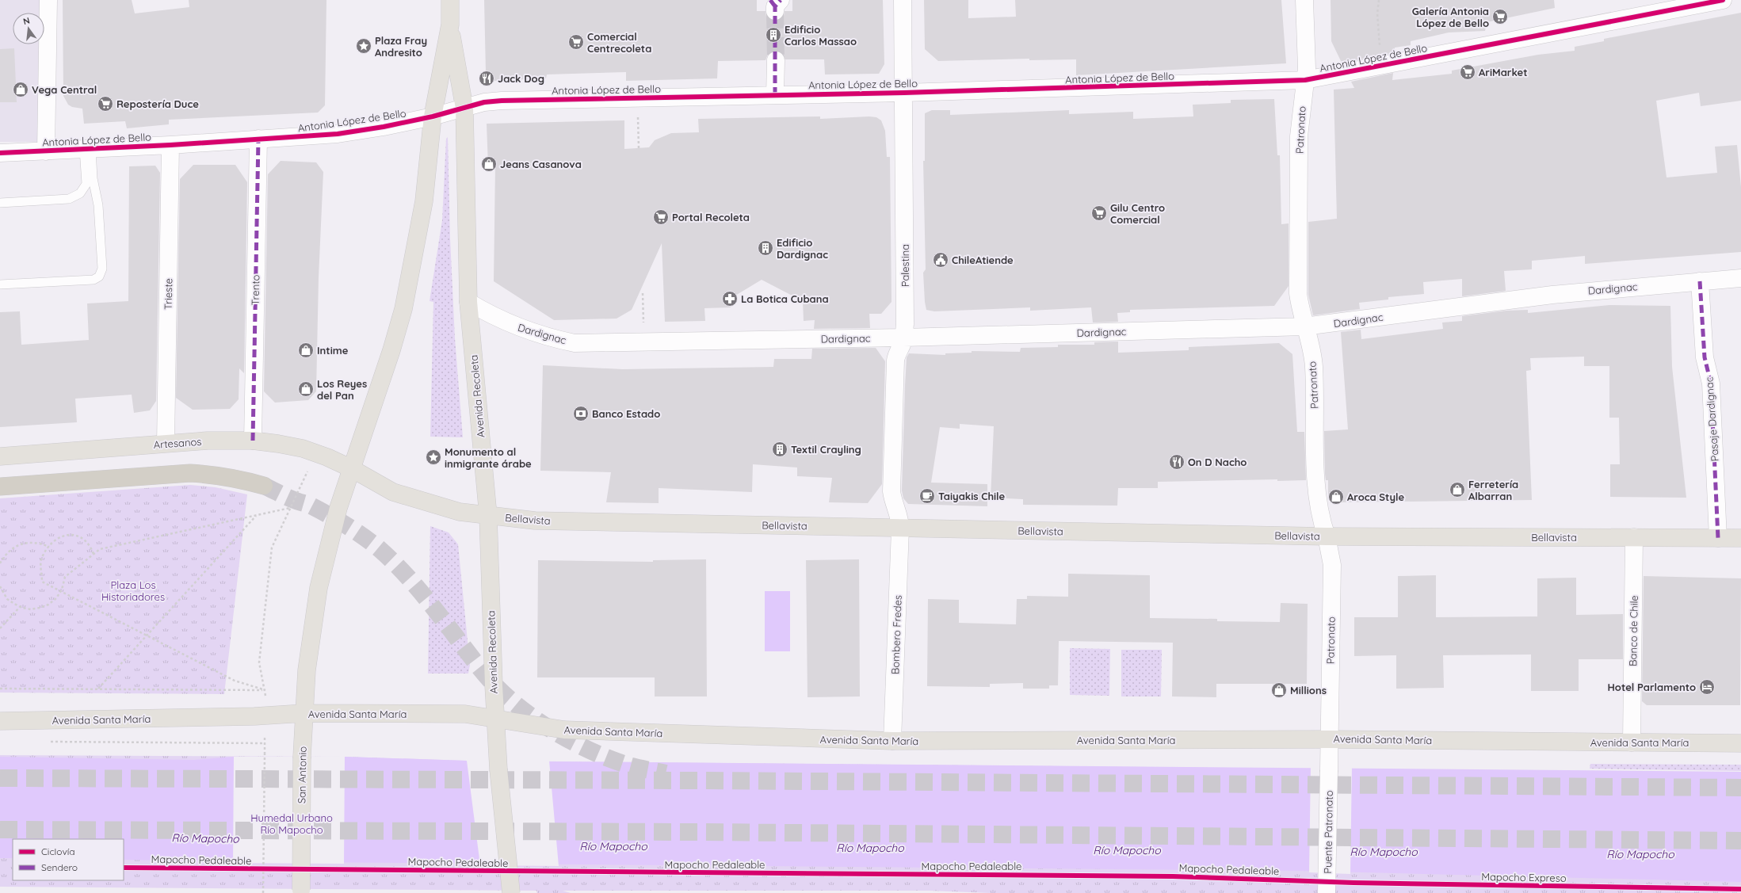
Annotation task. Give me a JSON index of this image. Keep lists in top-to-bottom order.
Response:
{
  "streets": {
    "main road": [
      "Avenida Recoleta",
      "Artesanos",
      "Bellavista",
      "Avenida Santa María",
      "San Antonio"
    ],
    "street": [
      "Antonia López de Bello",
      "Patronato",
      "Palestina",
      "Dardignac",
      "Trento",
      "Trieste",
      "Pasaje Dardignac",
      "Banco de Chile",
      "Bombero Fredes",
      "Puente Patronato"
    ],
    "cycle path": ["Mapocho Pedaleable"]
  },
  "crossings": [
    ["Antonia López de Bello", "Patronato"],
    ["Antonia López de Bello", "Palestina"],
    ["Antonia López de Bello", "Trento"],
    ["Antonia López de Bello", "Trieste"],
    ["Antonia López de Bello", "Avenida Recoleta"],
    ["Patronato", "Dardignac"],
    ["Patronato", "Bellavista"],
    ["Patronato", "Avenida Santa María"],
    ["Patronato", "Puente Patronato"],
    ["Palestina", "Dardignac"],
    ["Palestina", "Bellavista"],
    ["Palestina", "Bombero Fredes"],
    ["Dardignac", "Avenida Recoleta"],
    ["Dardignac", "Pasaje Dardignac"],
    ["Trento", "Artesanos"],
    ["Trieste", "Artesanos"],
    ["Avenida Recoleta", "Artesanos"],
    ["Avenida Recoleta", "Bellavista"],
    ["Avenida Recoleta", "Avenida Santa María"],
    ["Avenida Recoleta", "San Antonio"],
    ["Pasaje Dardignac", "Bellavista"],
    ["Artesanos", "Bellavista"],
    ["Bellavista", "Banco de Chile"],
    ["Bellavista", "Bombero Fredes"],
    ["Banco de Chile", "Avenida Santa María"],
    ["Bombero Fredes", "Avenida Santa María"],
    ["Avenida Santa María", "San Antonio"]
  ],
  "water": ["Río Mapocho"],
  "parks": ["Plaza Los Historiadores", "Humedal Urbano Río Mapocho"],
  "places": {
    "supermarket": [
      "Galería Antonia López de Bello",
      "Comercial Centrecoleta",
      "AriMarket",
      "Repostería Duce",
      "Gilu Centro Comercial",
      "Portal Recoleta"
    ],
    "building": ["Edificio Carlos Massao", "Edificio Dardignac", "Textil Crayling"],
    "place": ["Plaza Fray Andresito", "Monumento al inmigrante árabe"],
    "restaurant": ["Jack Dog", "On D Nacho"],
    "shop": [
      "Vega Central",
      "Jeans Casanova",
      "Intime",
      "Los Reyes del Pan",
      "Ferretería Albarran",
      "Aroca Style",
      "Millions"
    ],
    "public building": ["ChileAtiende"],
    "pharmacy": ["La Botica Cubana"],
    "bank": ["Banco Estado"],
    "cafe": ["Taiyakis Chile"],
    "hotel": ["Hotel Parlamento"]
  },
  "legend": ["Ciclovía", "Sendero"],
  "north": "top"
}
